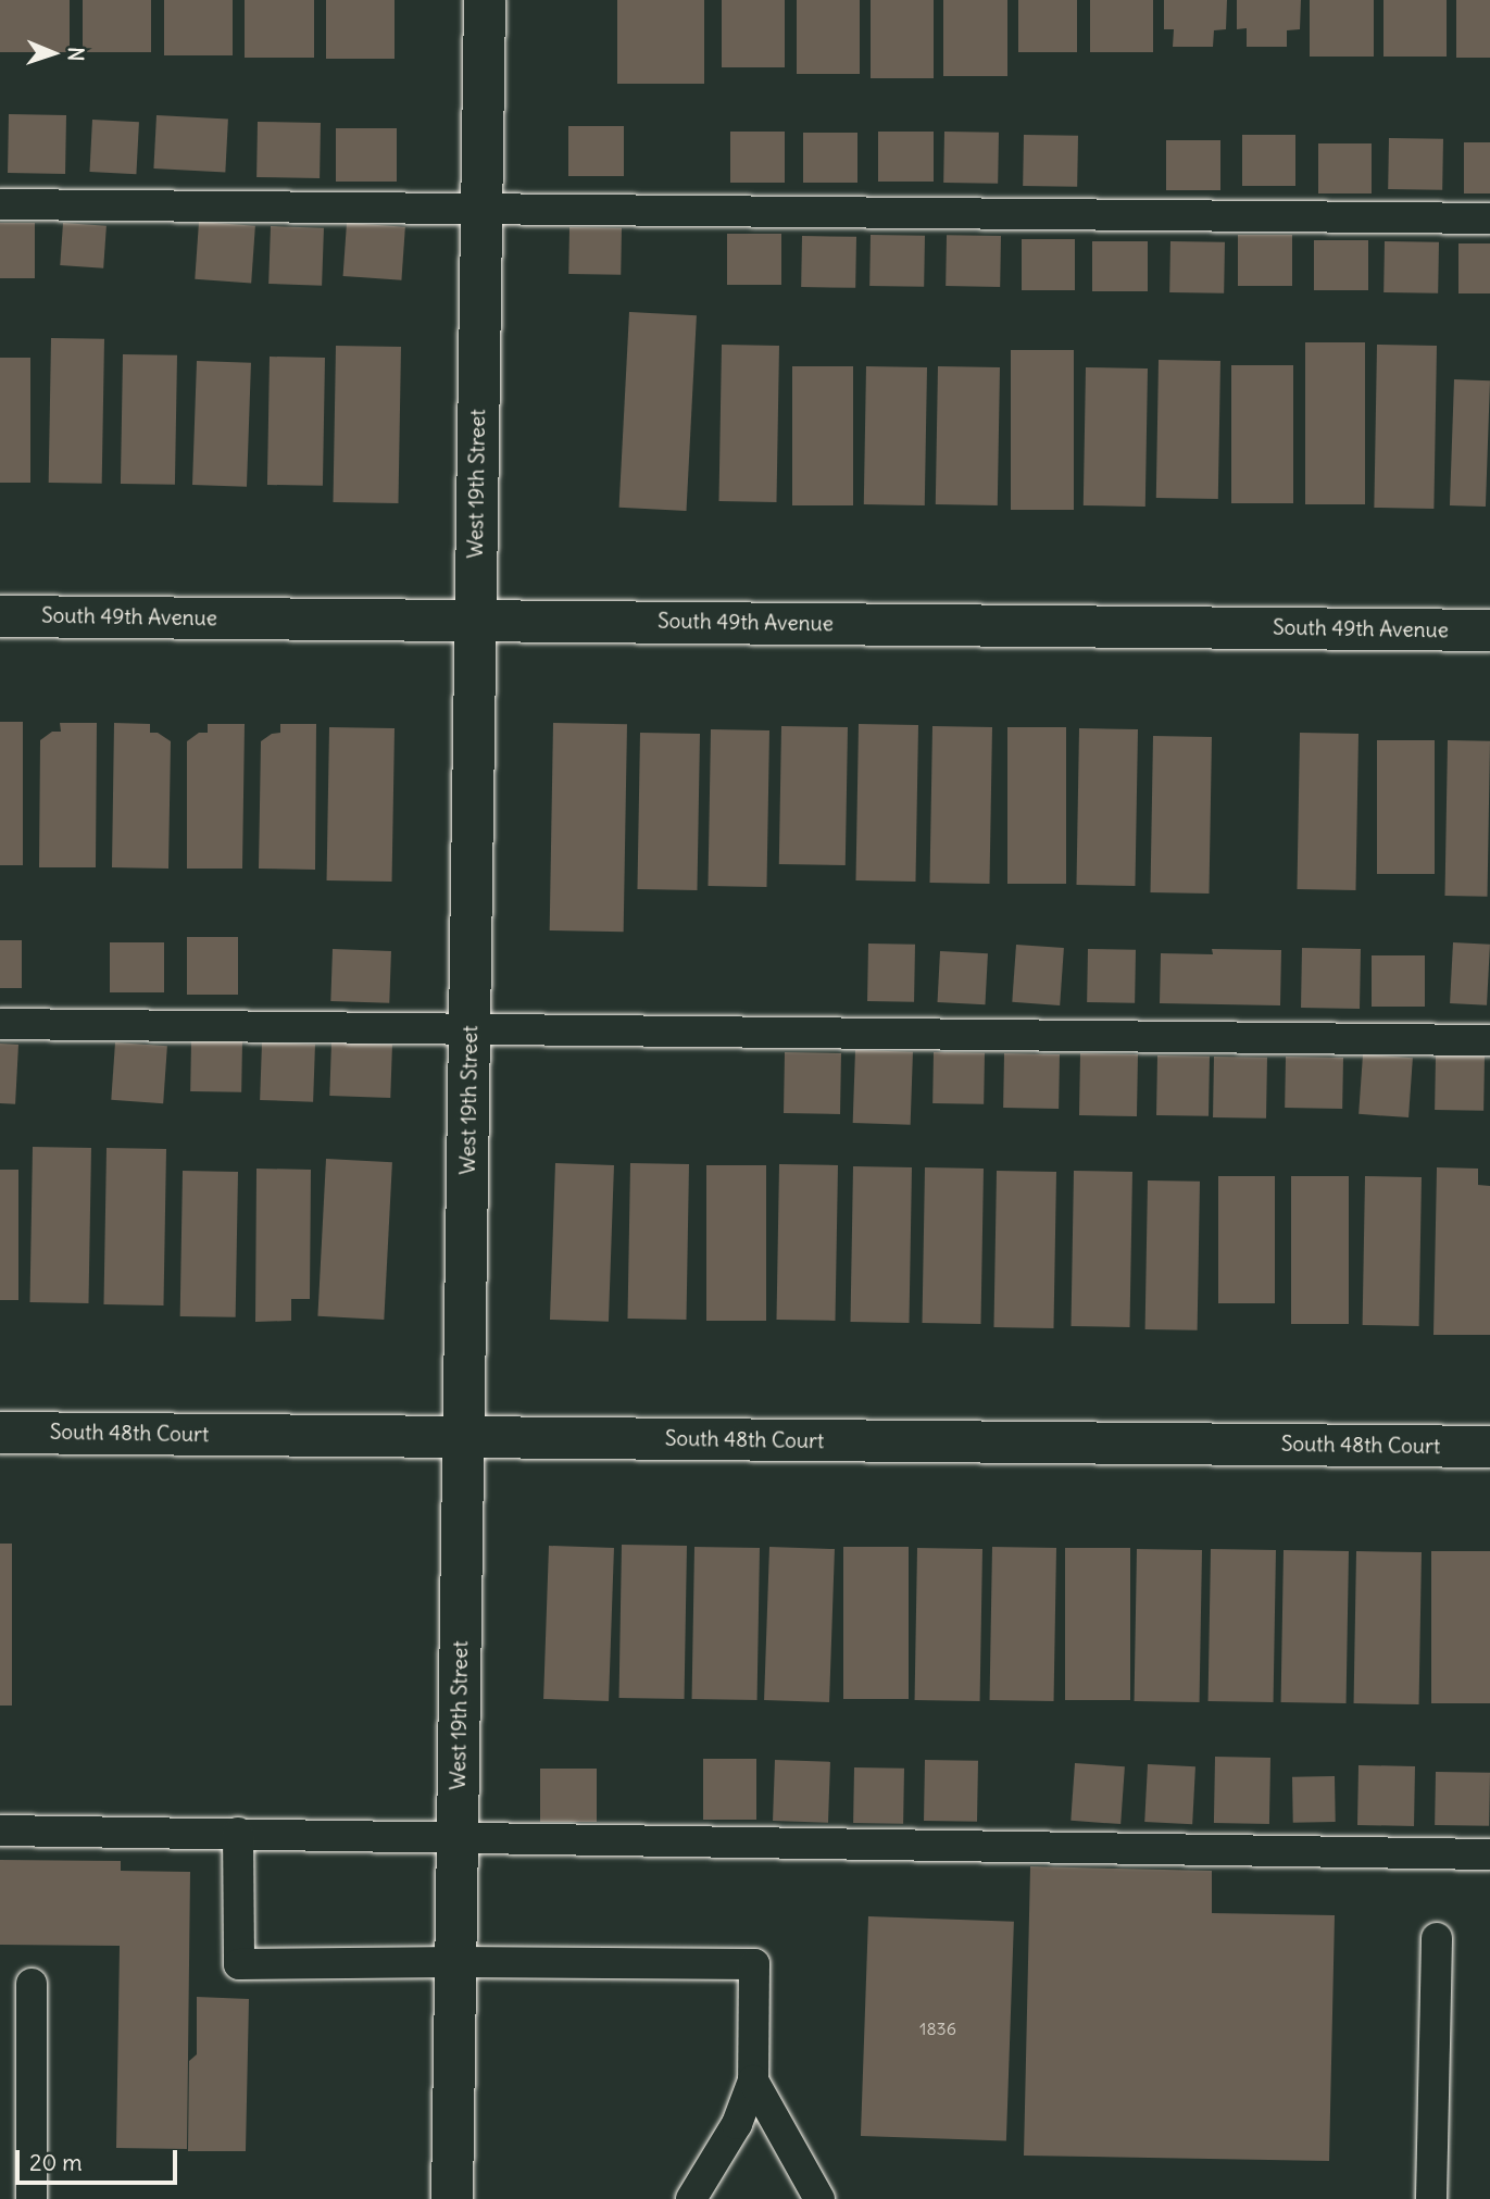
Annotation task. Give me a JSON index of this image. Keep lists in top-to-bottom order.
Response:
{
  "streets": {
    "street": ["West 19th Street", "South 49th Avenue", "South 48th Court"]
  },
  "crossings": [
    ["West 19th Street", "South 49th Avenue"],
    ["West 19th Street", "South 48th Court"]
  ],
  "house_numbers": ["1836"],
  "scale_bar": "20 m",
  "north": "right"
}
